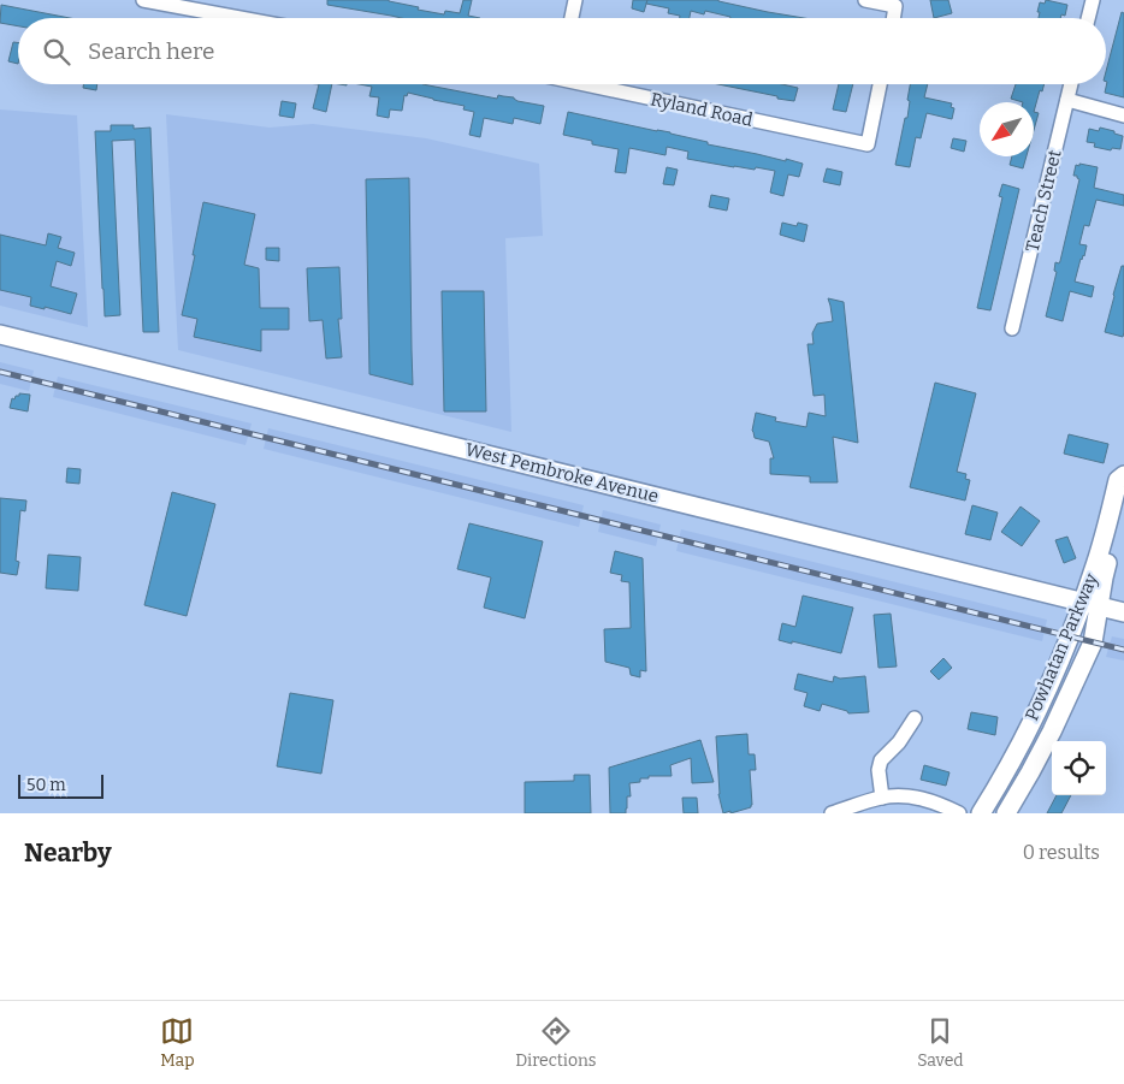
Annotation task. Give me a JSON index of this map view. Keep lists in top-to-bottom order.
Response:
{
  "streets": {
    "main road": ["West Pembroke Avenue", "Powhatan Parkway"],
    "street": ["Ryland Road", "Teach Street"]
  },
  "crossings": [
    ["West Pembroke Avenue", "Powhatan Parkway"]
  ],
  "scale_bar": "50 m",
  "north": "bottom left",
  "page": {
    "search": "Search here",
    "scale": "50 m",
    "heading": ["Nearby", "0 results"],
    "nav": ["Map", "Directions", "Saved"]
  }
}
